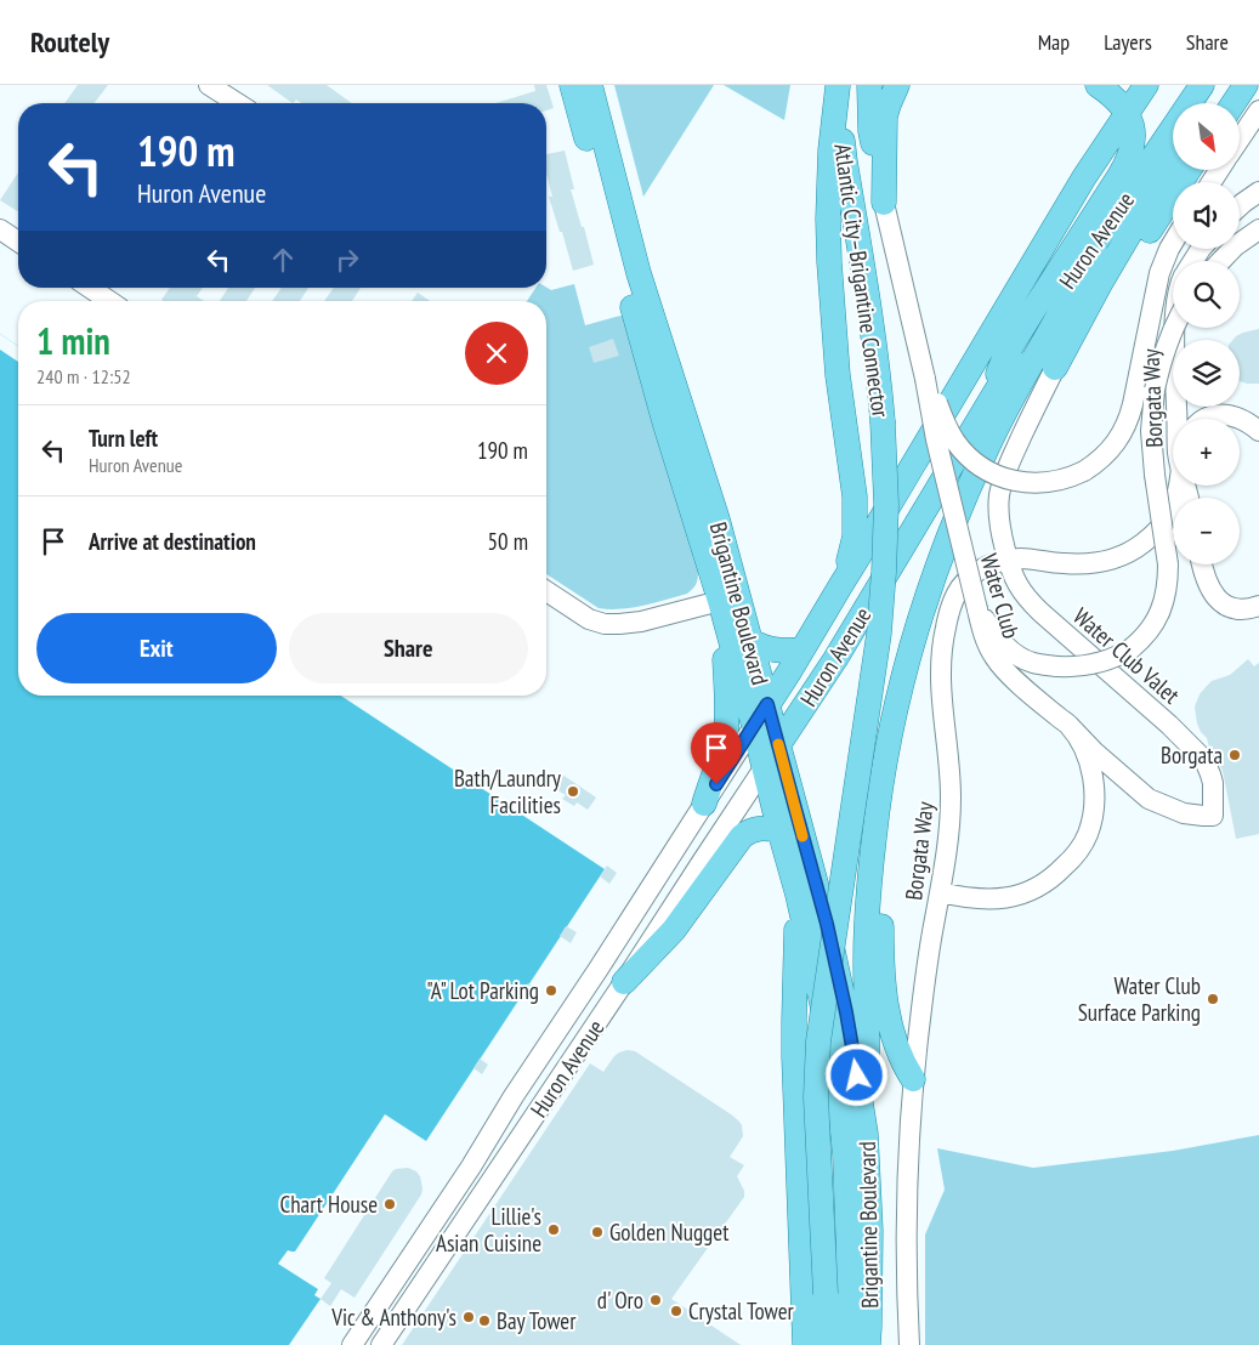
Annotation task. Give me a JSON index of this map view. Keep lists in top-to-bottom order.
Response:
{
  "streets": {
    "main road": ["Huron Avenue", "Atlantic City–Brigantine Connector", "Brigantine Boulevard"],
    "street": ["Borgata Way", "Water Club", "Water Club Valet"]
  },
  "crossings": [
    ["Huron Avenue", "Brigantine Boulevard"],
    ["Atlantic City–Brigantine Connector", "Brigantine Boulevard"],
    ["Borgata Way", "Water Club"],
    ["Borgata Way", "Water Club Valet"],
    ["Water Club", "Water Club Valet"]
  ],
  "places": [
    "Borgata",
    "Bath/Laundry Facilities",
    "\"A\" Lot Parking",
    "Water Club Surface Parking",
    "Chart House",
    "Lillie's Asian Cuisine",
    "Golden Nugget",
    "d' Oro",
    "Crystal Tower",
    "Vic & Anthony's",
    "Bay Tower"
  ],
  "north": "bottom right",
  "page": {
    "header": "Routely",
    "nav": ["Map", "Layers", "Share"],
    "map_buttons": ["+", "−"],
    "turn": ["190 m", "Huron Avenue"],
    "heading": ["1 min", "240 m · 12:52"],
    "list": [
      {
        "name": "Turn left",
        "note": "Huron Avenue",
        "value": "190 m"
      },
      {
        "name": "Arrive at destination",
        "value": "50 m"
      }
    ],
    "buttons": ["Exit", "Share"]
  }
}
